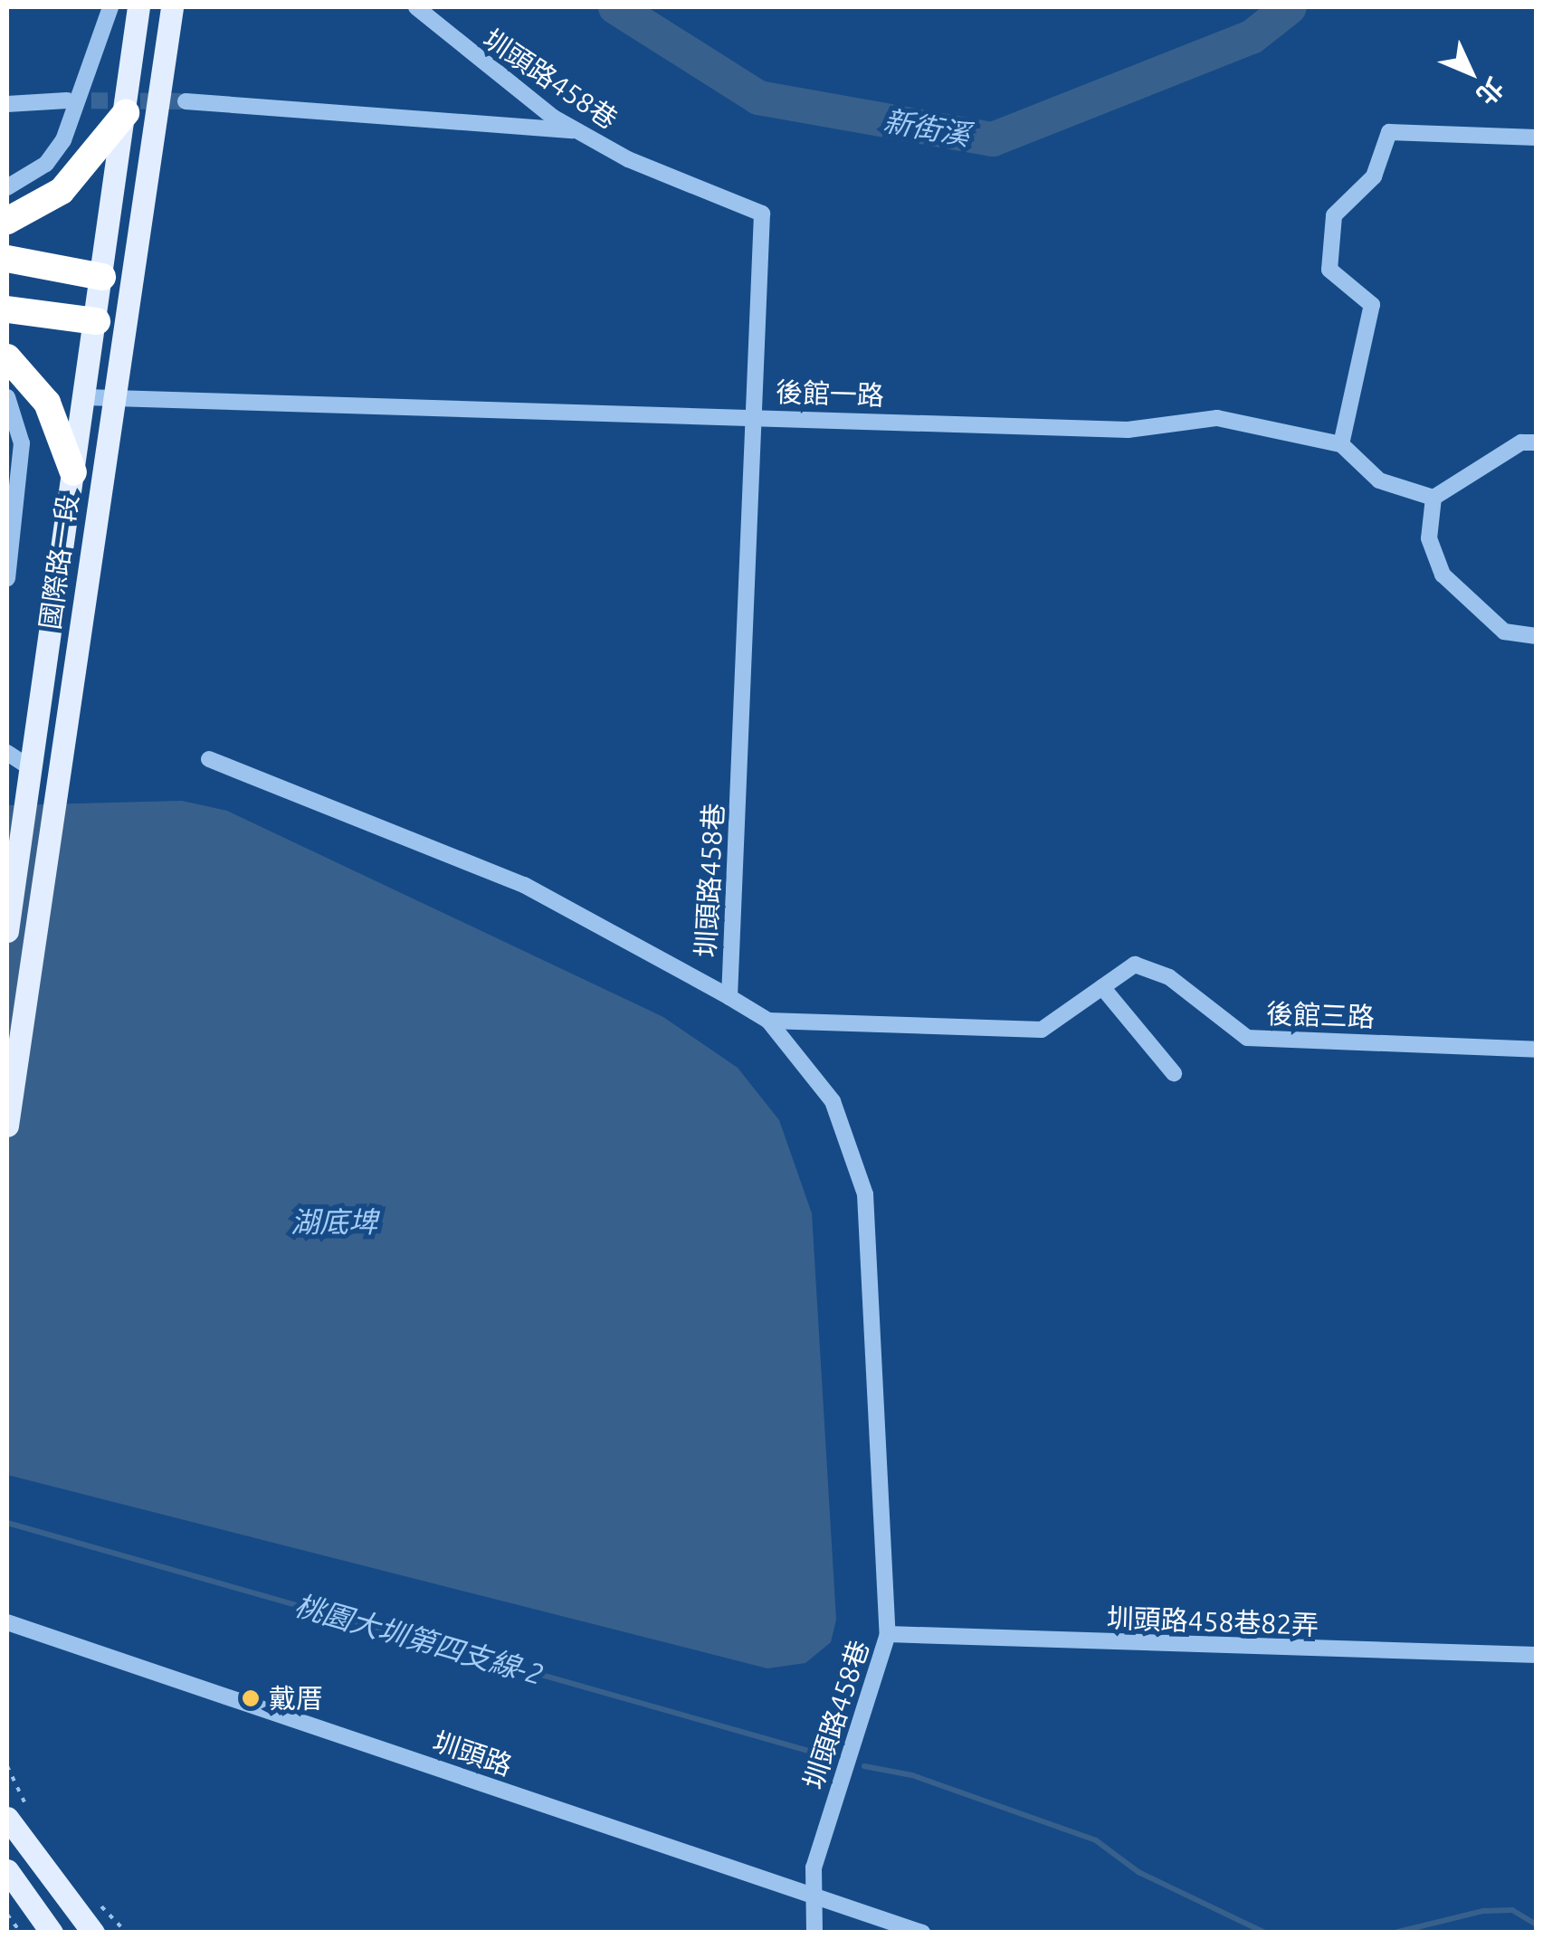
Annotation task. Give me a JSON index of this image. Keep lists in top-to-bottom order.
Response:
{
  "streets": {
    "main road": ["國際路一段"],
    "street": [
      "圳頭路458巷",
      "後館一路",
      "後館三路",
      "圳頭路458巷82弄",
      "圳頭路"
    ]
  },
  "crossings": [
    ["圳頭路458巷", "後館一路"],
    ["圳頭路458巷", "後館三路"],
    ["圳頭路458巷", "圳頭路458巷82弄"],
    ["圳頭路458巷", "圳頭路"],
    ["後館一路", "國際路一段"]
  ],
  "water": ["新街溪", "湖底埤", "桃園大圳第四支線-2"],
  "places": ["戴厝"],
  "north": "bottom right"
}
